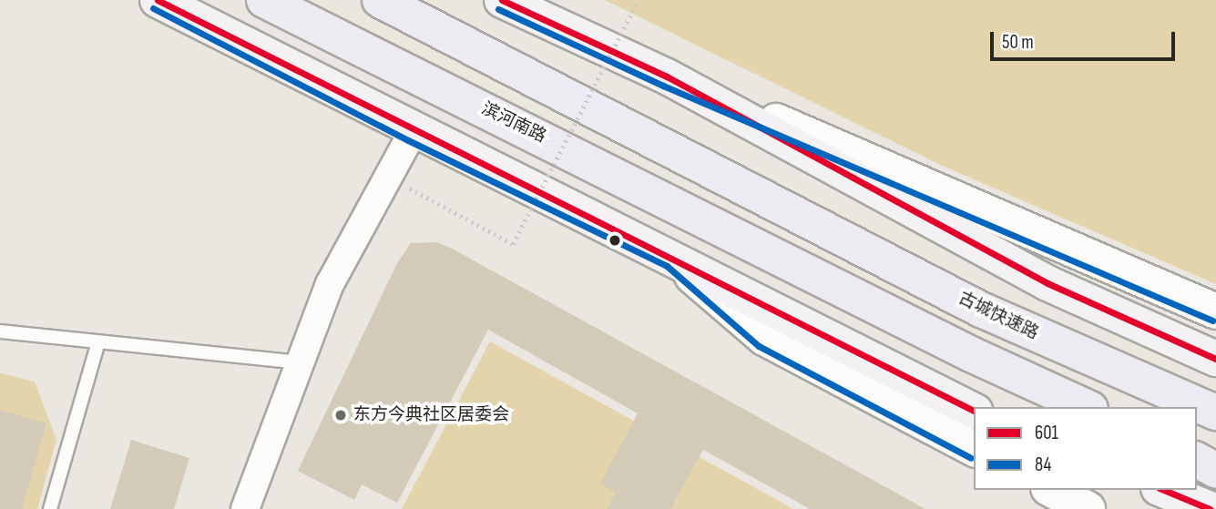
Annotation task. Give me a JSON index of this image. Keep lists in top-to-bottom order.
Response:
{
  "streets": {
    "highway": ["滨河南路", "古城快速路"]
  },
  "places": ["东方今典社区居委会"],
  "lines": ["transit line 601", "transit line 84"],
  "legend": ["601", "84"],
  "scale_bar": "50 m"
}
